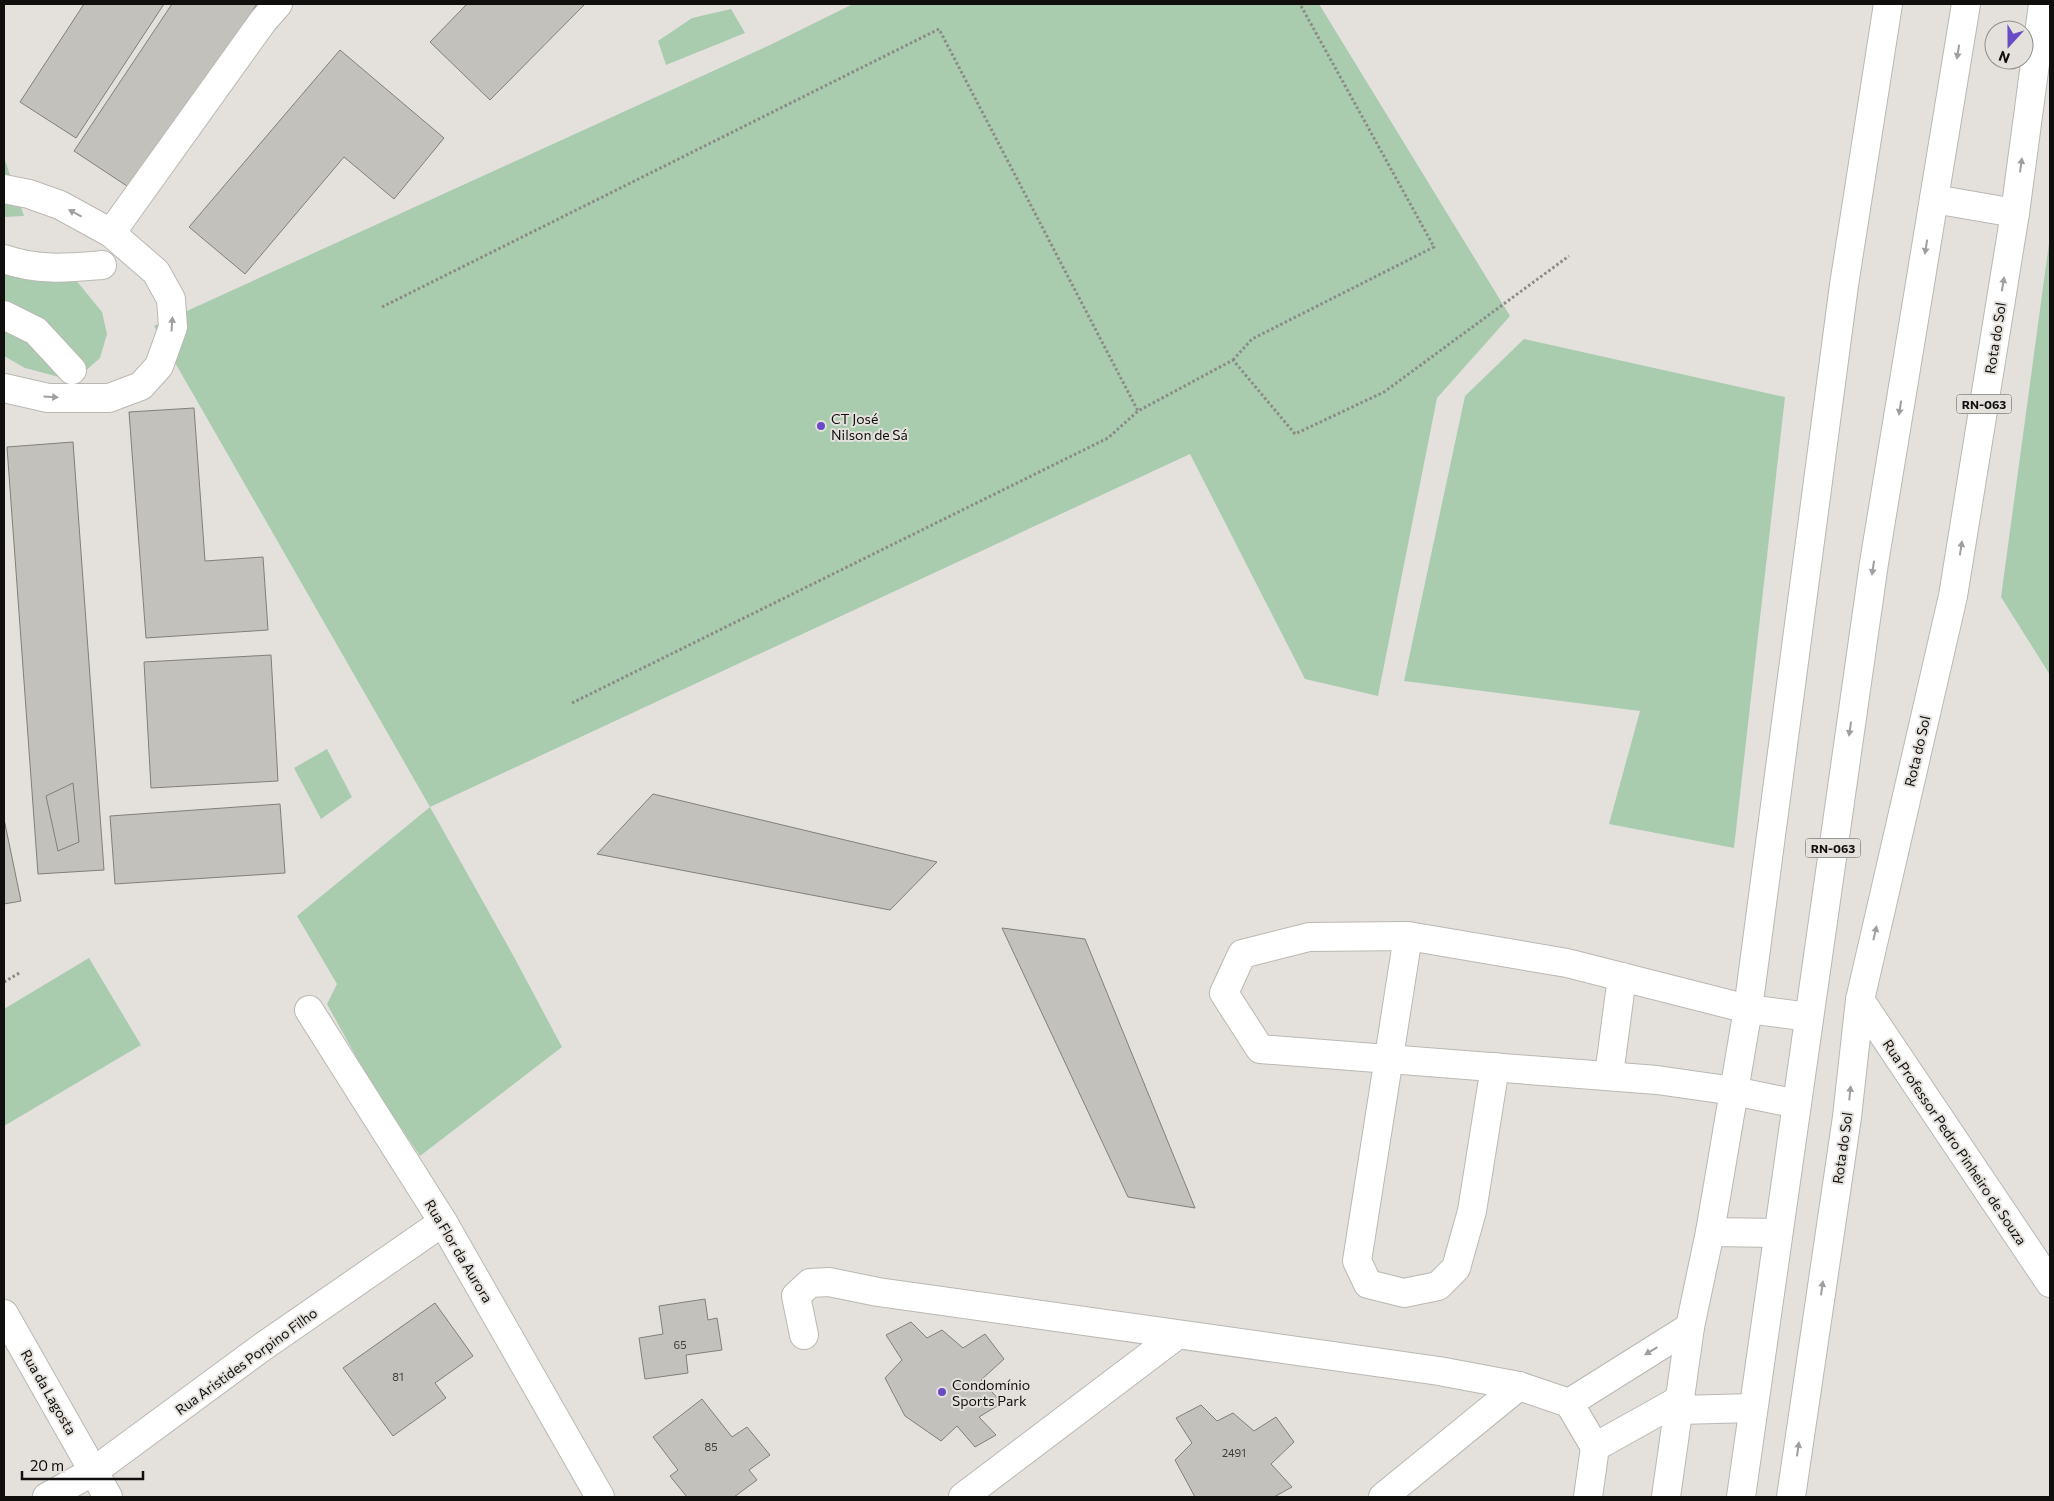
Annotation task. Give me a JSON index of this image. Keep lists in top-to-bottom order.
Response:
{
  "streets": {
    "main road": [
      "Rota do Sol",
      "RN-063",
      "Rua Professor Pedro Pinheiro de Souza",
      "Rua Flor da Aurora",
      "Rua Aristides Porpino Filho",
      "Rua da Lagosta"
    ]
  },
  "crossings": [
    ["Rota do Sol", "Rua Professor Pedro Pinheiro de Souza"],
    ["Rua Flor da Aurora", "Rua Aristides Porpino Filho"],
    ["Rua Aristides Porpino Filho", "Rua da Lagosta"]
  ],
  "places": ["CT José Nilson de Sá", "Condomínio Sports Park"],
  "house_numbers": [
    "65",
    "81",
    "85",
    "2491"
  ],
  "scale_bar": "20 m",
  "north": "bottom"
}
